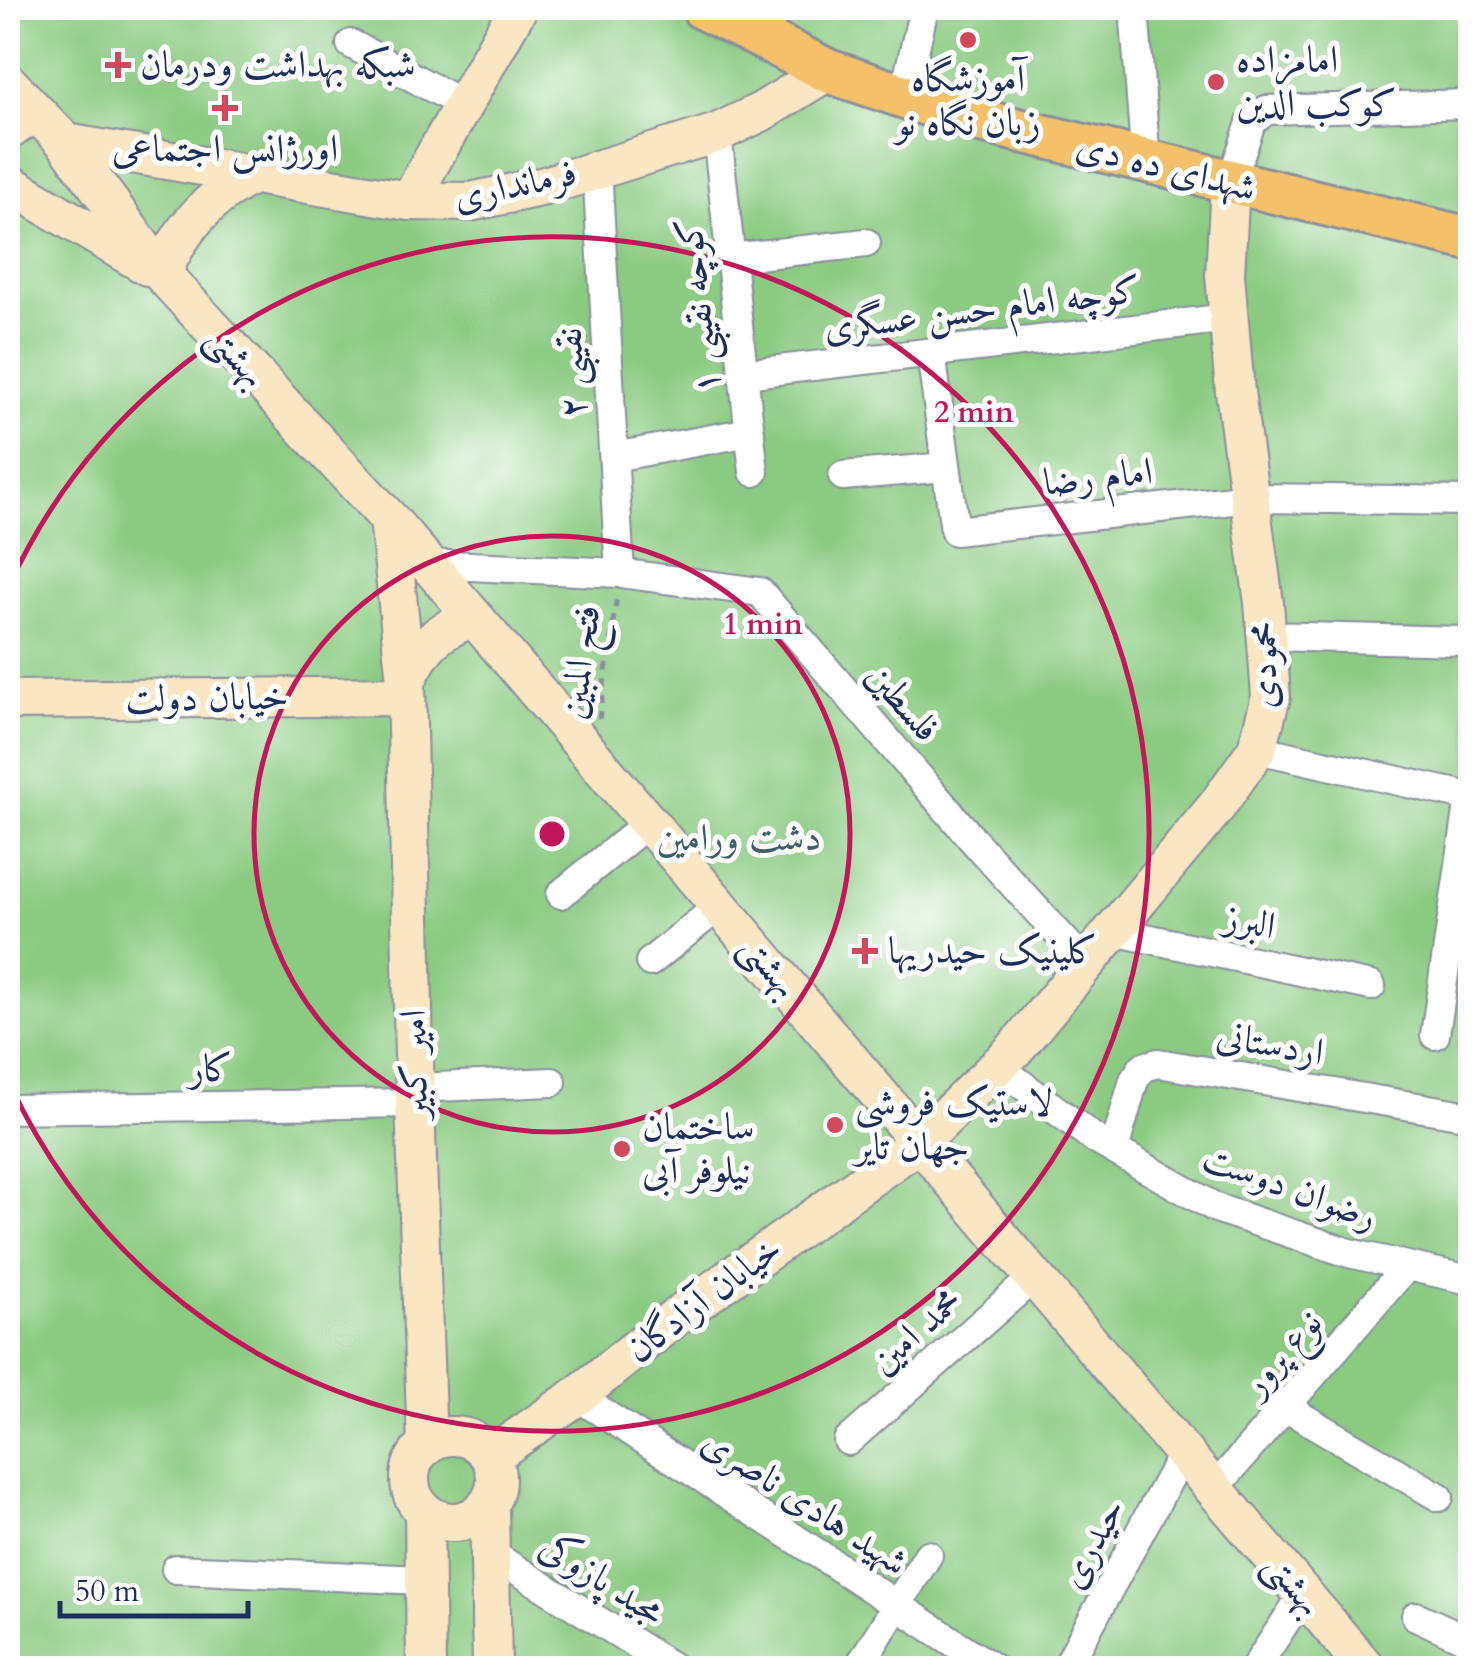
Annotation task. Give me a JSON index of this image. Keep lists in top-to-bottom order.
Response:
{
  "streets": {
    "main road": ["شهدای ده دی"],
    "street": [
      "فرمانداری",
      "کوچه نقیبی ۱",
      "کوچه امام حسن عسگری",
      "بهشتی",
      "نقیبی ۲",
      "امام رضا",
      "محمودی",
      "خیابان دولت",
      "فلسطین",
      "البرز",
      "اردستانی",
      "امیر کبیر",
      "کار",
      "رضوان دوست",
      "خیابان آزادگان",
      "محمد امین",
      "نوع پرور",
      "شهید هادی ناصری",
      "حیدری",
      "مجید پازوکی"
    ],
    "path": ["فتح المبین"]
  },
  "crossings": [
    ["شهدای ده دی", "فرمانداری"],
    ["شهدای ده دی", "محمودی"],
    ["فرمانداری", "کوچه نقیبی ۱"],
    ["فرمانداری", "نقیبی ۲"],
    ["کوچه نقیبی ۱", "کوچه امام حسن عسگری"],
    ["کوچه امام حسن عسگری", "محمودی"],
    ["بهشتی", "فتح المبین"],
    ["بهشتی", "محمودی"],
    ["بهشتی", "فلسطین"],
    ["بهشتی", "امیر کبیر"],
    ["بهشتی", "خیابان آزادگان"],
    ["بهشتی", "محمد امین"],
    ["بهشتی", "نوع پرور"],
    ["بهشتی", "حیدری"],
    ["نقیبی ۲", "فتح المبین"],
    ["نقیبی ۲", "فلسطین"],
    ["امام رضا", "محمودی"],
    ["فتح المبین", "فلسطین"],
    ["محمودی", "فلسطین"],
    ["محمودی", "البرز"],
    ["محمودی", "رضوان دوست"],
    ["محمودی", "خیابان آزادگان"],
    ["خیابان دولت", "امیر کبیر"],
    ["اردستانی", "رضوان دوست"],
    ["امیر کبیر", "کار"],
    ["امیر کبیر", "خیابان آزادگان"],
    ["رضوان دوست", "نوع پرور"],
    ["خیابان آزادگان", "شهید هادی ناصری"]
  ],
  "parks": ["دشت ورامین"],
  "places": {
    "other": [
      "آموزشگاه زبان نگاه نو",
      "امامزاده کوکب الدین",
      "لاستیک فروشی جهان تایر",
      "ساختمان نیلوفر آبی"
    ],
    "health": ["شبکه بهداشت ودرمان", "اورژانس اجتماعی", "کلینیک حیدریها"]
  },
  "scale_bar": "50 m",
  "rings": ["2 min", "1 min"]
}
